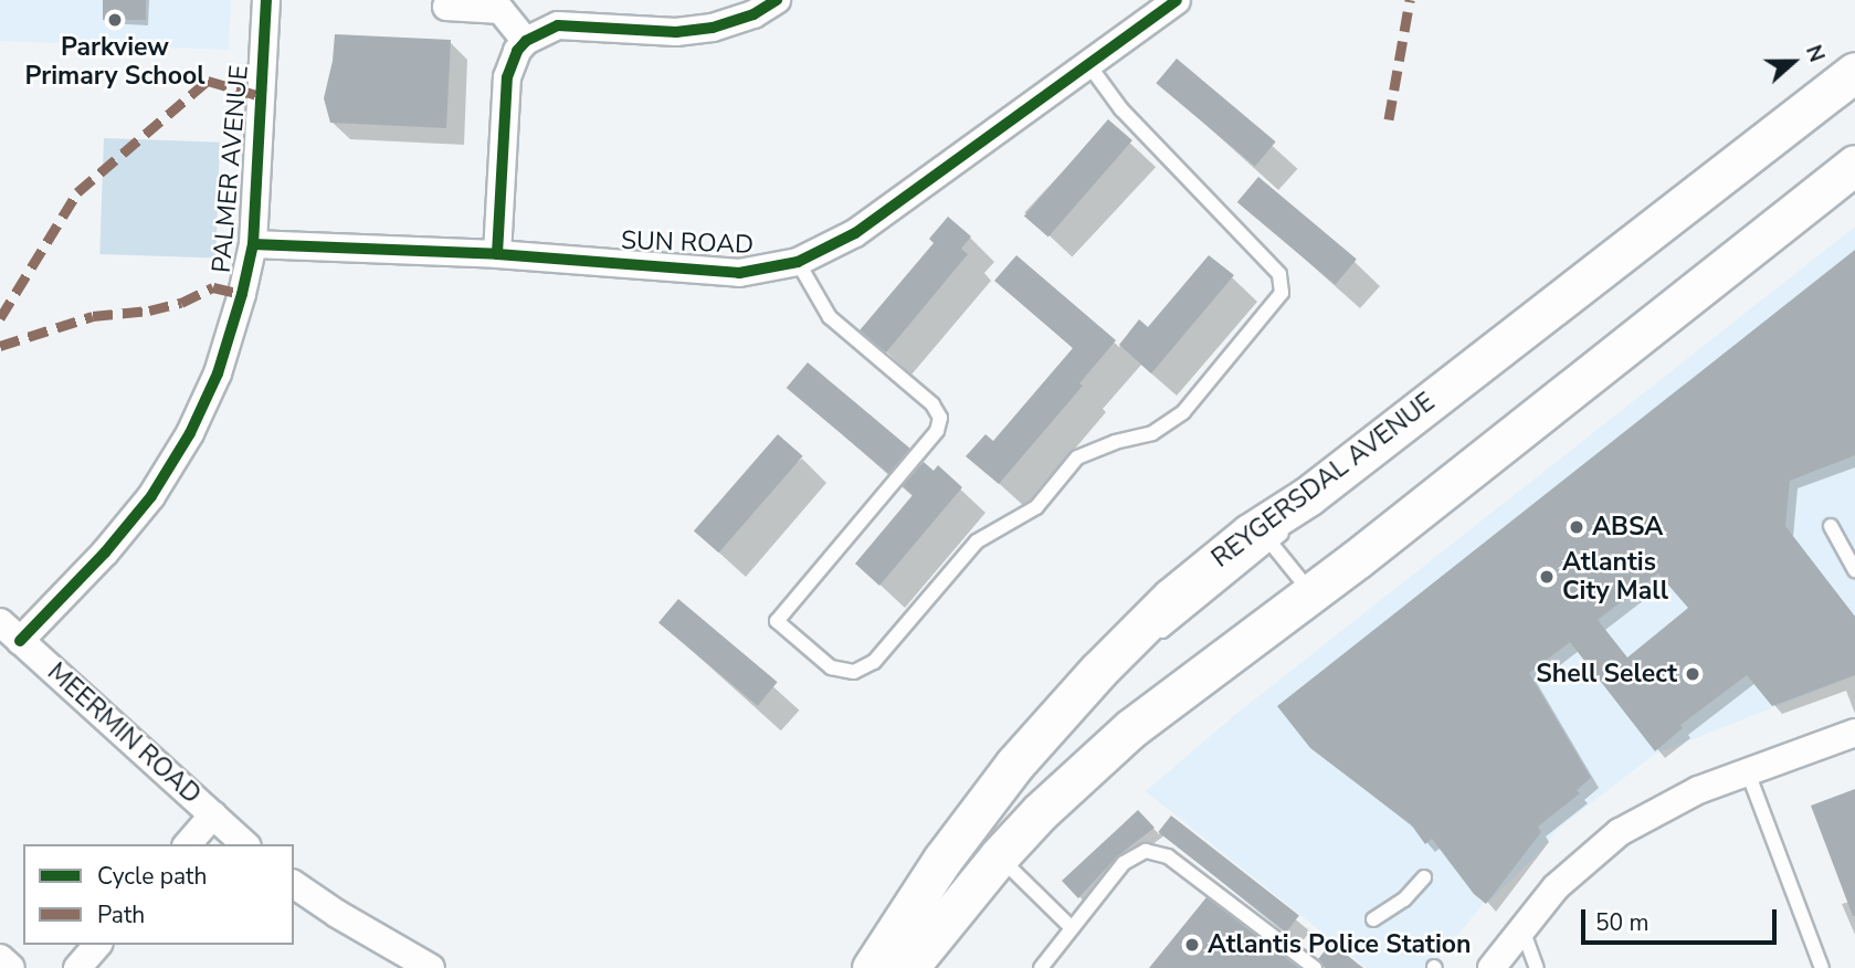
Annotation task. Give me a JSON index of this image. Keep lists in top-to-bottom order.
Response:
{
  "streets": {
    "main road": ["REYGERSDAL AVENUE"],
    "street": ["PALMER AVENUE", "SUN ROAD", "MEERMIN ROAD"]
  },
  "crossings": [
    ["PALMER AVENUE", "SUN ROAD"],
    ["PALMER AVENUE", "MEERMIN ROAD"]
  ],
  "places": [
    "Parkview Primary School",
    "ABSA",
    "Atlantis City Mall",
    "Shell Select",
    "Atlantis Police Station"
  ],
  "legend": ["Cycle path", "Path"],
  "scale_bar": "50 m",
  "north": "right"
}
